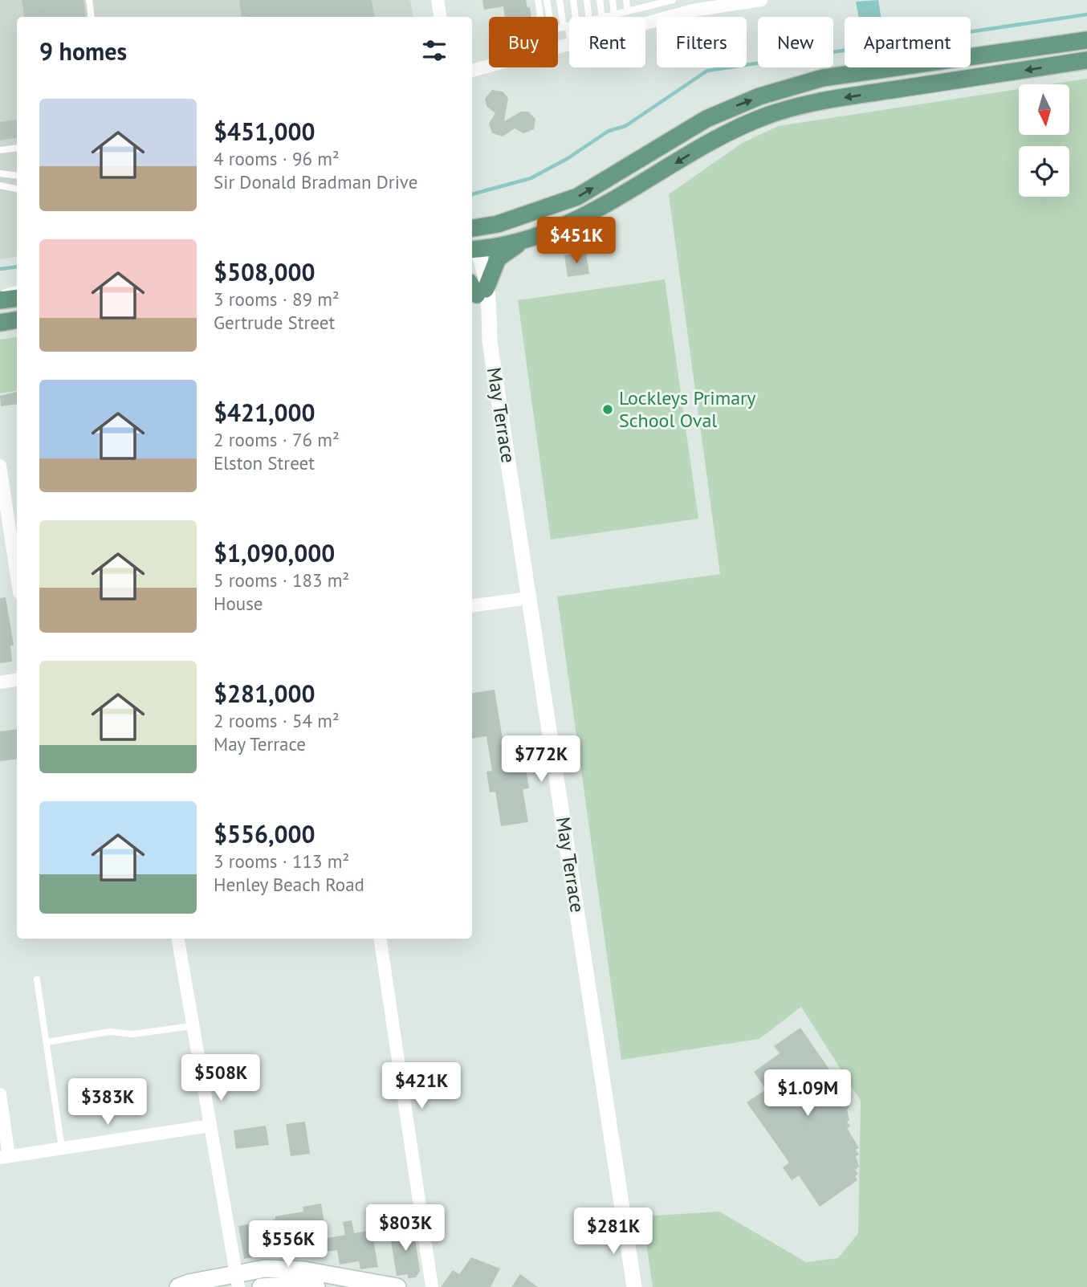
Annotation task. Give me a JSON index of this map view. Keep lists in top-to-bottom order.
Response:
{
  "streets": {
    "street": ["May Terrace"]
  },
  "places": ["Lockleys Primary School Oval"],
  "north": "bottom",
  "page": {
    "chip": [
      "Buy",
      "Rent",
      "Filters",
      "New",
      "Apartment"
    ],
    "heading": "9 homes",
    "list": [
      {
        "name": "$451,000",
        "note": "4 rooms · 96 m² · Sir Donald Bradman Drive"
      },
      {
        "name": "$508,000",
        "note": "3 rooms · 89 m² · Gertrude Street"
      },
      {
        "name": "$421,000",
        "note": "2 rooms · 76 m² · Elston Street"
      },
      {
        "name": "$1,090,000",
        "note": "5 rooms · 183 m² · House"
      },
      {
        "name": "$281,000",
        "note": "2 rooms · 54 m² · May Terrace"
      },
      {
        "name": "$556,000",
        "note": "3 rooms · 113 m² · Henley Beach Road"
      }
    ],
    "price": [
      "$451K",
      "$772K",
      "$508K",
      "$421K",
      "$1.09M",
      "$383K",
      "$803K",
      "$281K",
      "$556K"
    ]
  }
}
